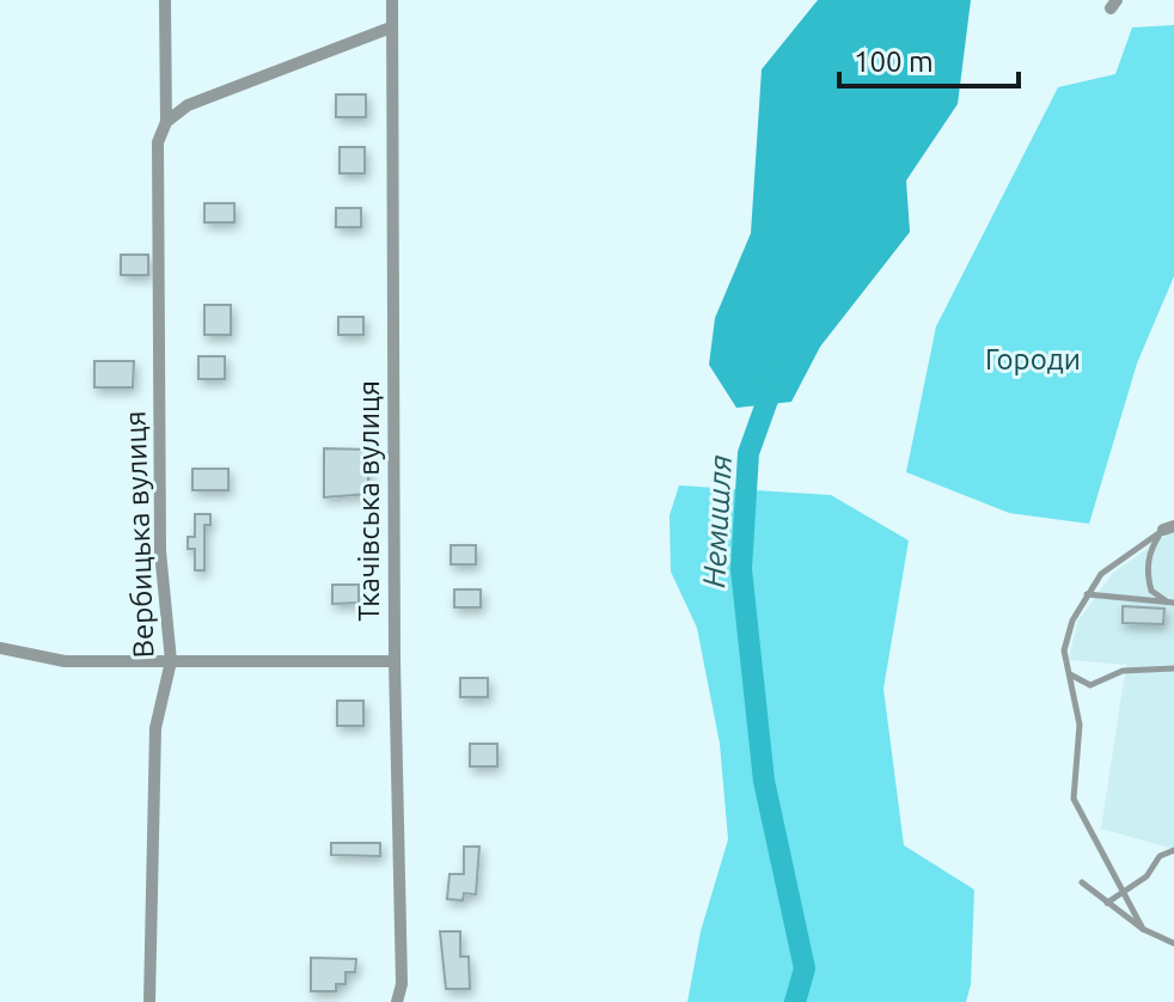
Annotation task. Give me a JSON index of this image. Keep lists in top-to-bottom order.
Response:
{
  "streets": {
    "street": ["Ткачівська вулиця", "Вербицька вулиця"]
  },
  "water": ["Немишля"],
  "parks": ["Городи"],
  "scale_bar": "100 m"
}
